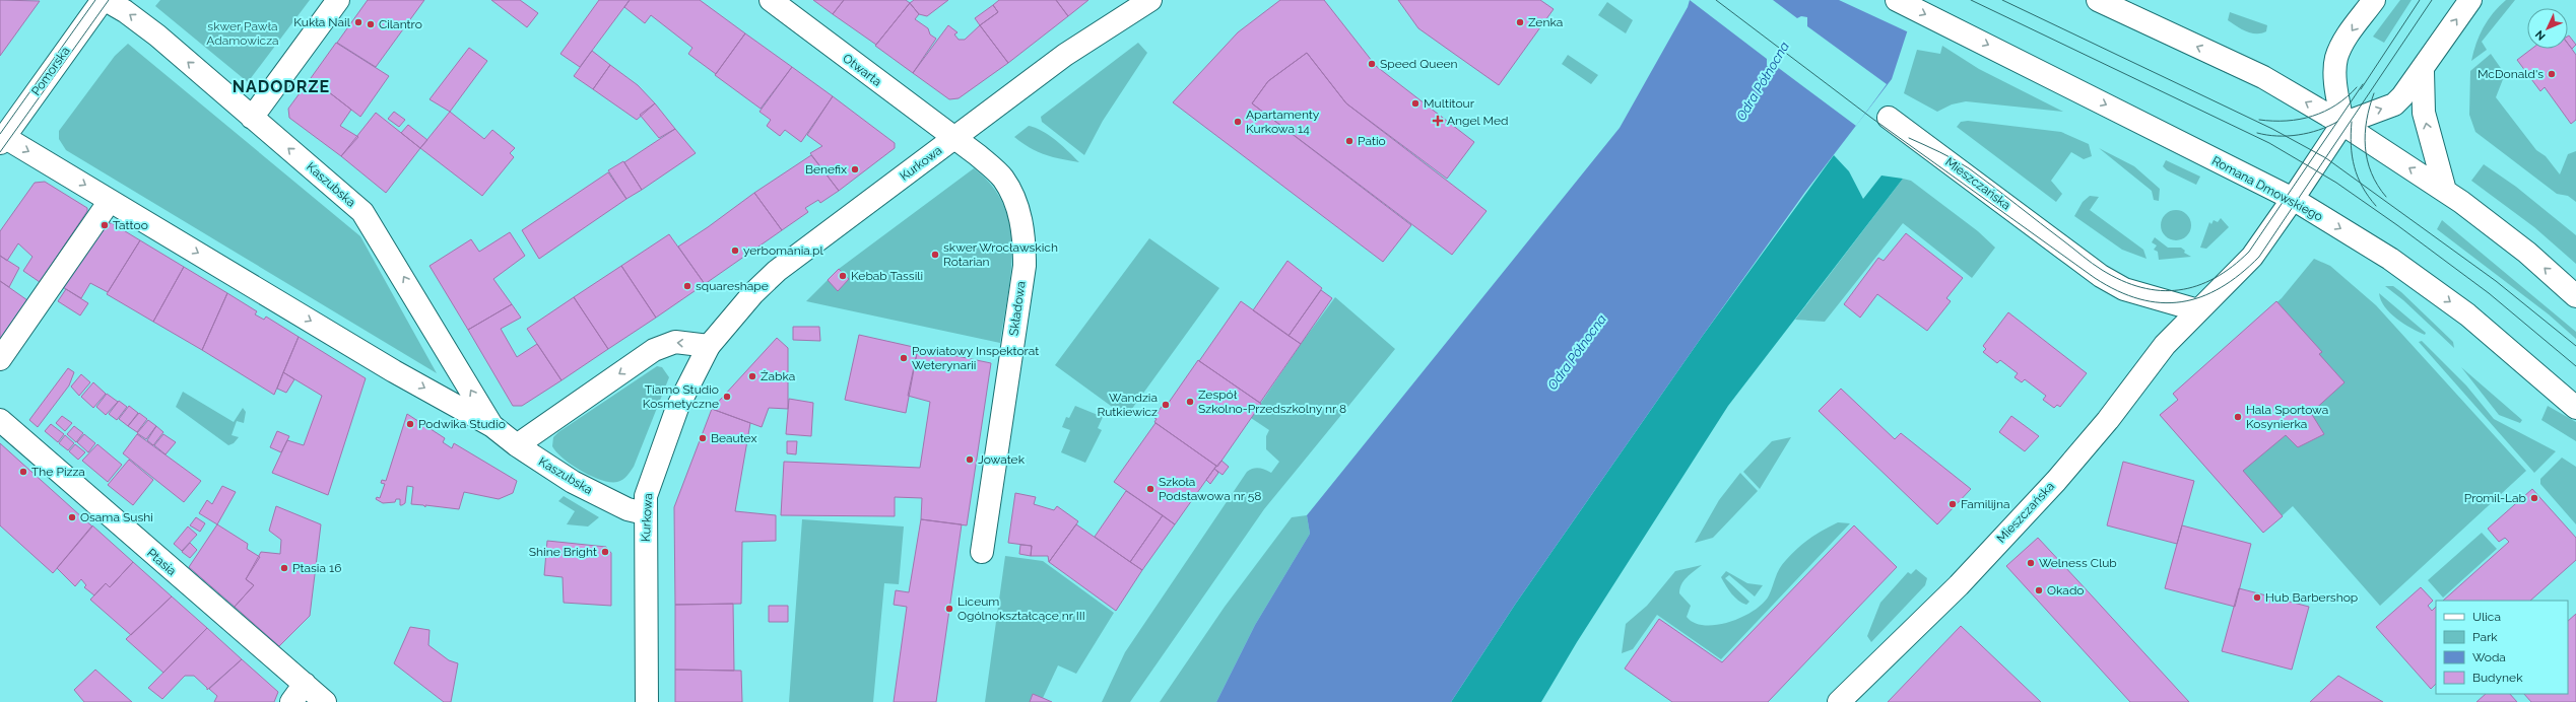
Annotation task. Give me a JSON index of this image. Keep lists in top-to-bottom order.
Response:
{
  "streets": {
    "street": [
      "Otwarta",
      "Pomorska",
      "Kurkowa",
      "Mieszczańska",
      "Kaszubska",
      "Romana Dmowskiego",
      "Składowa",
      "Ptasia"
    ]
  },
  "crossings": [
    ["Otwarta", "Kurkowa"],
    ["Otwarta", "Składowa"],
    ["Pomorska", "Kaszubska"],
    ["Kurkowa", "Kaszubska"],
    ["Kurkowa", "Składowa"],
    ["Mieszczańska", "Romana Dmowskiego"]
  ],
  "districts": ["NADODRZE"],
  "water": ["Odra Północna"],
  "parks": ["skwer Pawła Adamowicza"],
  "places": {
    "other": [
      "Kukła Nail",
      "Zenka",
      "Cilantro",
      "Speed Queen",
      "McDonald's",
      "Multitour",
      "Apartamenty Kurkowa 14",
      "Patio",
      "Benefix",
      "Tattoo",
      "yerbomania.pl",
      "skwer Wrocławskich Rotarian",
      "Kebab Tassili",
      "squareshape",
      "Powiatowy Inspektorat Weterynarii",
      "Żabka",
      "Tiamo Studio Kosmetyczne",
      "Zespół Szkolno-Przedszkolny nr 8",
      "Wandzia Rutkiewicz",
      "Hala Sportowa Kosynierka",
      "Podwika Studio",
      "Beautex",
      "Jowatek",
      "The Pizza",
      "Szkoła Podstawowa nr 58",
      "Promil-Lab",
      "Familijna",
      "Osama Sushi",
      "Shine Bright",
      "Welness Club",
      "Ptasia 16",
      "Okado",
      "Hub Barbershop",
      "Liceum Ogólnokształcące nr III"
    ],
    "health": ["Angel Med"]
  },
  "legend": [
    "Ulica",
    "Park",
    "Woda",
    "Budynek"
  ],
  "north": "bottom left"
}
